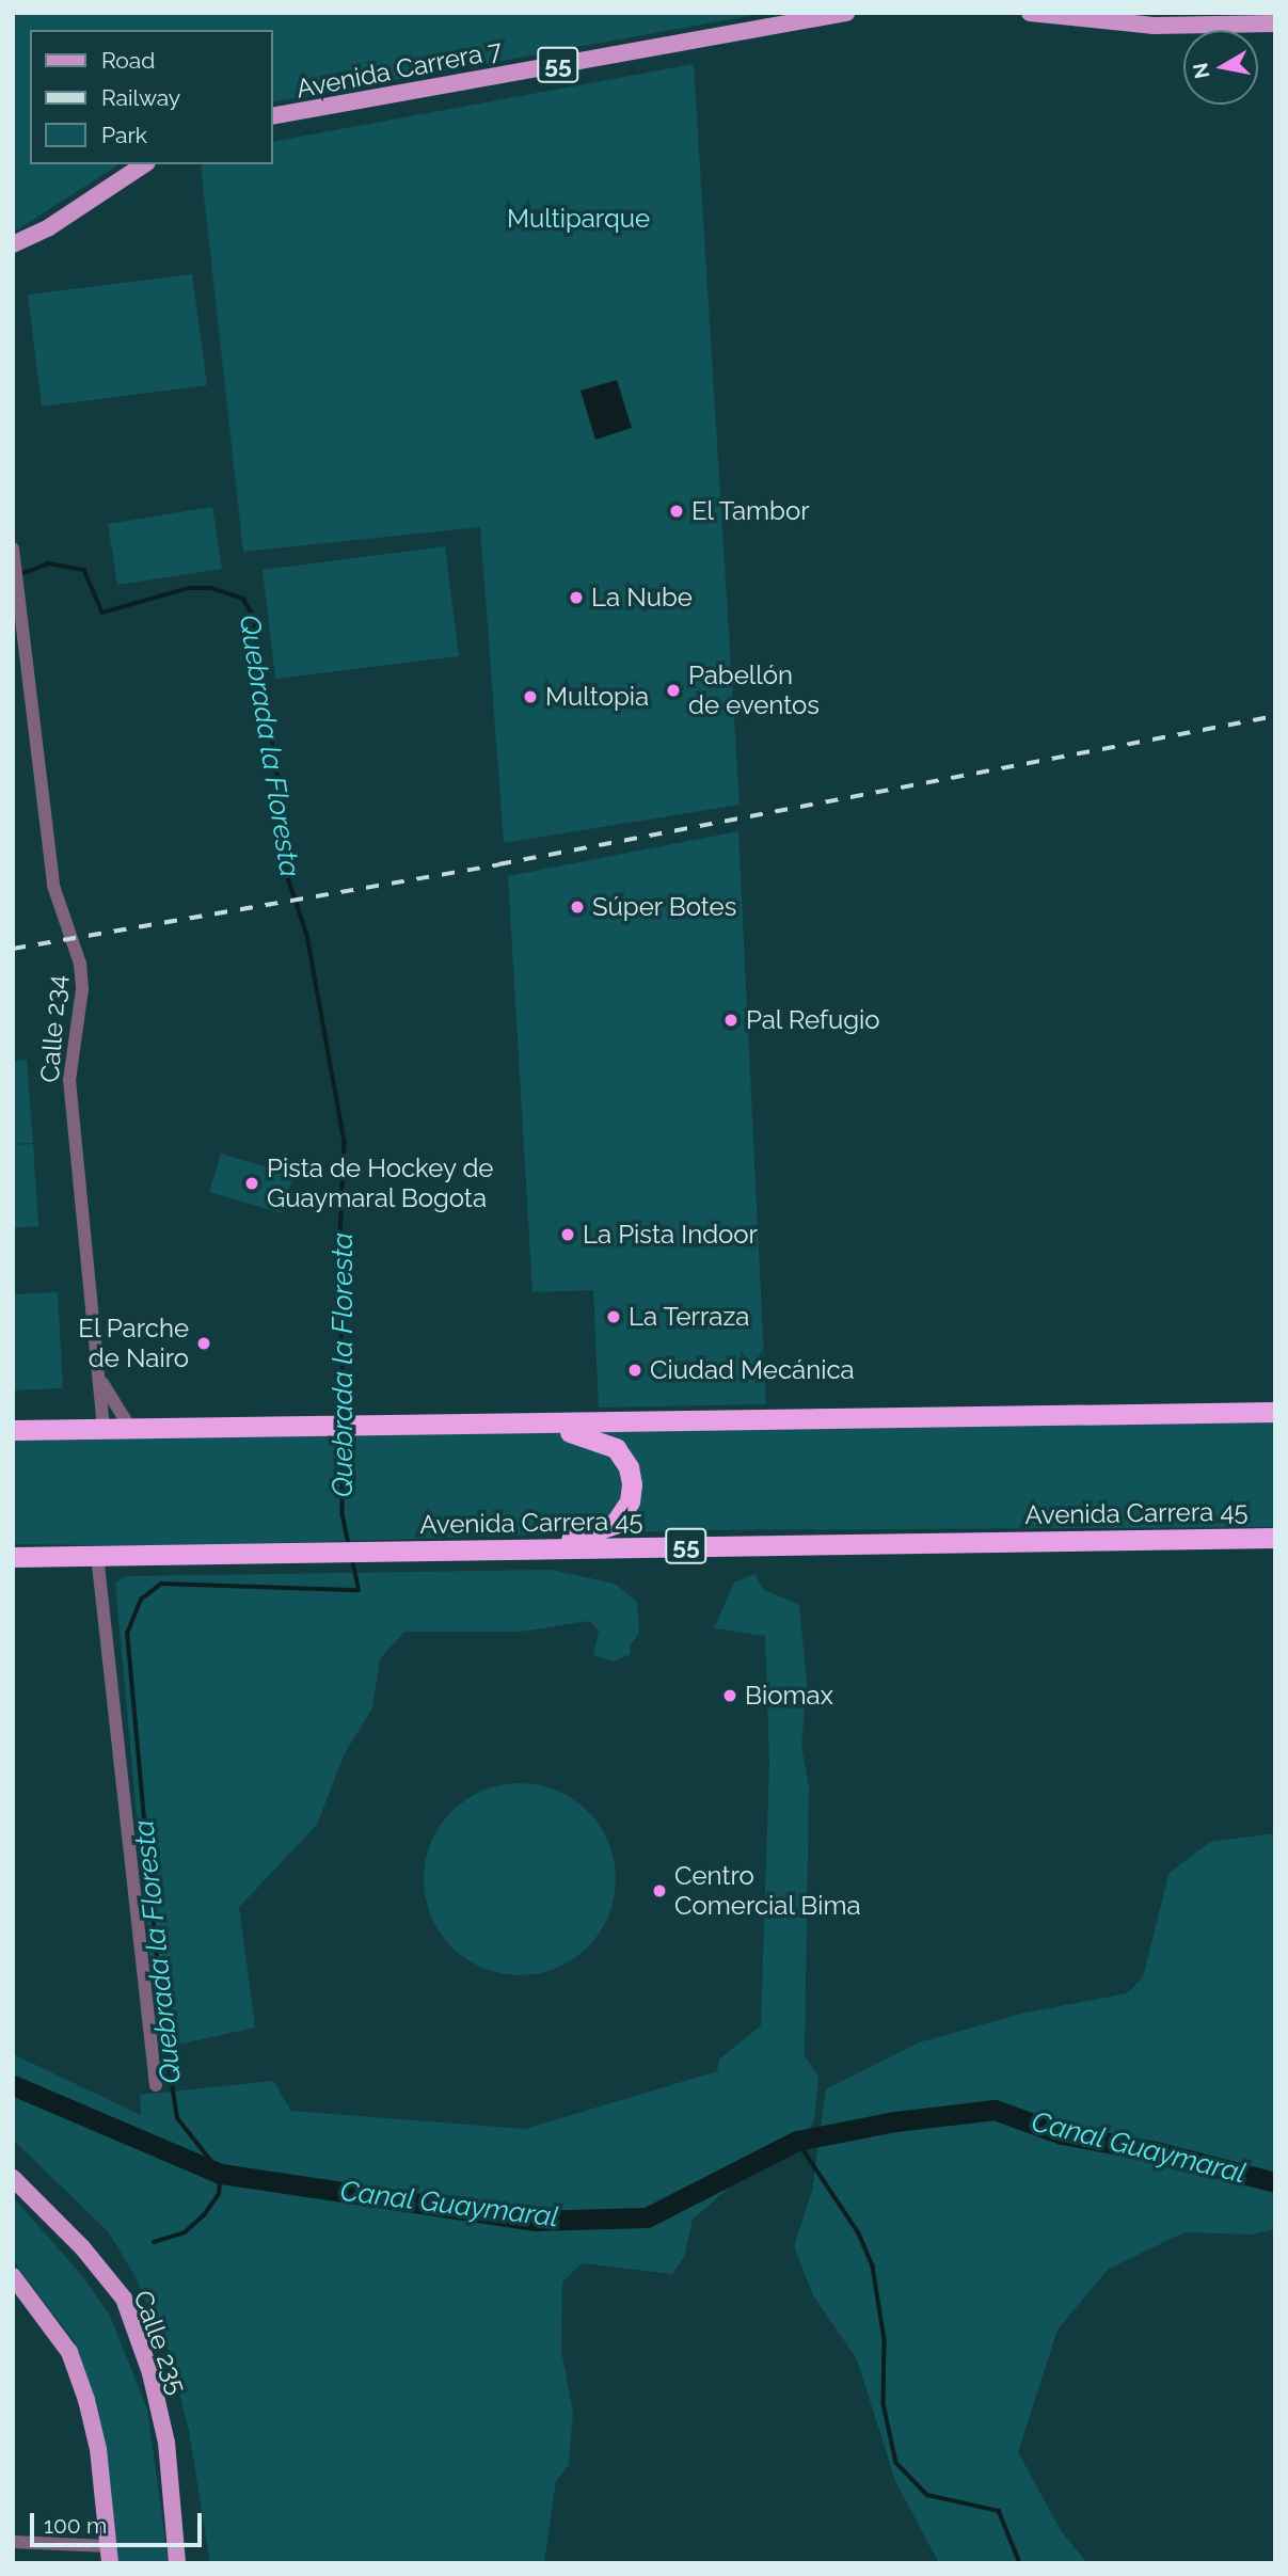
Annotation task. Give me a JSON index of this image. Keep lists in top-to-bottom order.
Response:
{
  "streets": {
    "highway": ["55", "Avenida Carrera 45"],
    "main road": ["Avenida Carrera 7", "Calle 235"],
    "street": ["Calle 234"]
  },
  "water": ["Quebrada la Floresta", "Canal Guaymaral"],
  "parks": ["Multiparque"],
  "places": [
    "El Tambor",
    "La Nube",
    "Pabellón de eventos",
    "Multopia",
    "Súper Botes",
    "Pal Refugio",
    "Pista de Hockey de Guaymaral Bogota",
    "La Pista Indoor",
    "La Terraza",
    "El Parche de Nairo",
    "Ciudad Mecánica",
    "Biomax",
    "Centro Comercial Bima"
  ],
  "legend": ["Road", "Railway", "Park"],
  "scale_bar": "100 m",
  "north": "left"
}
